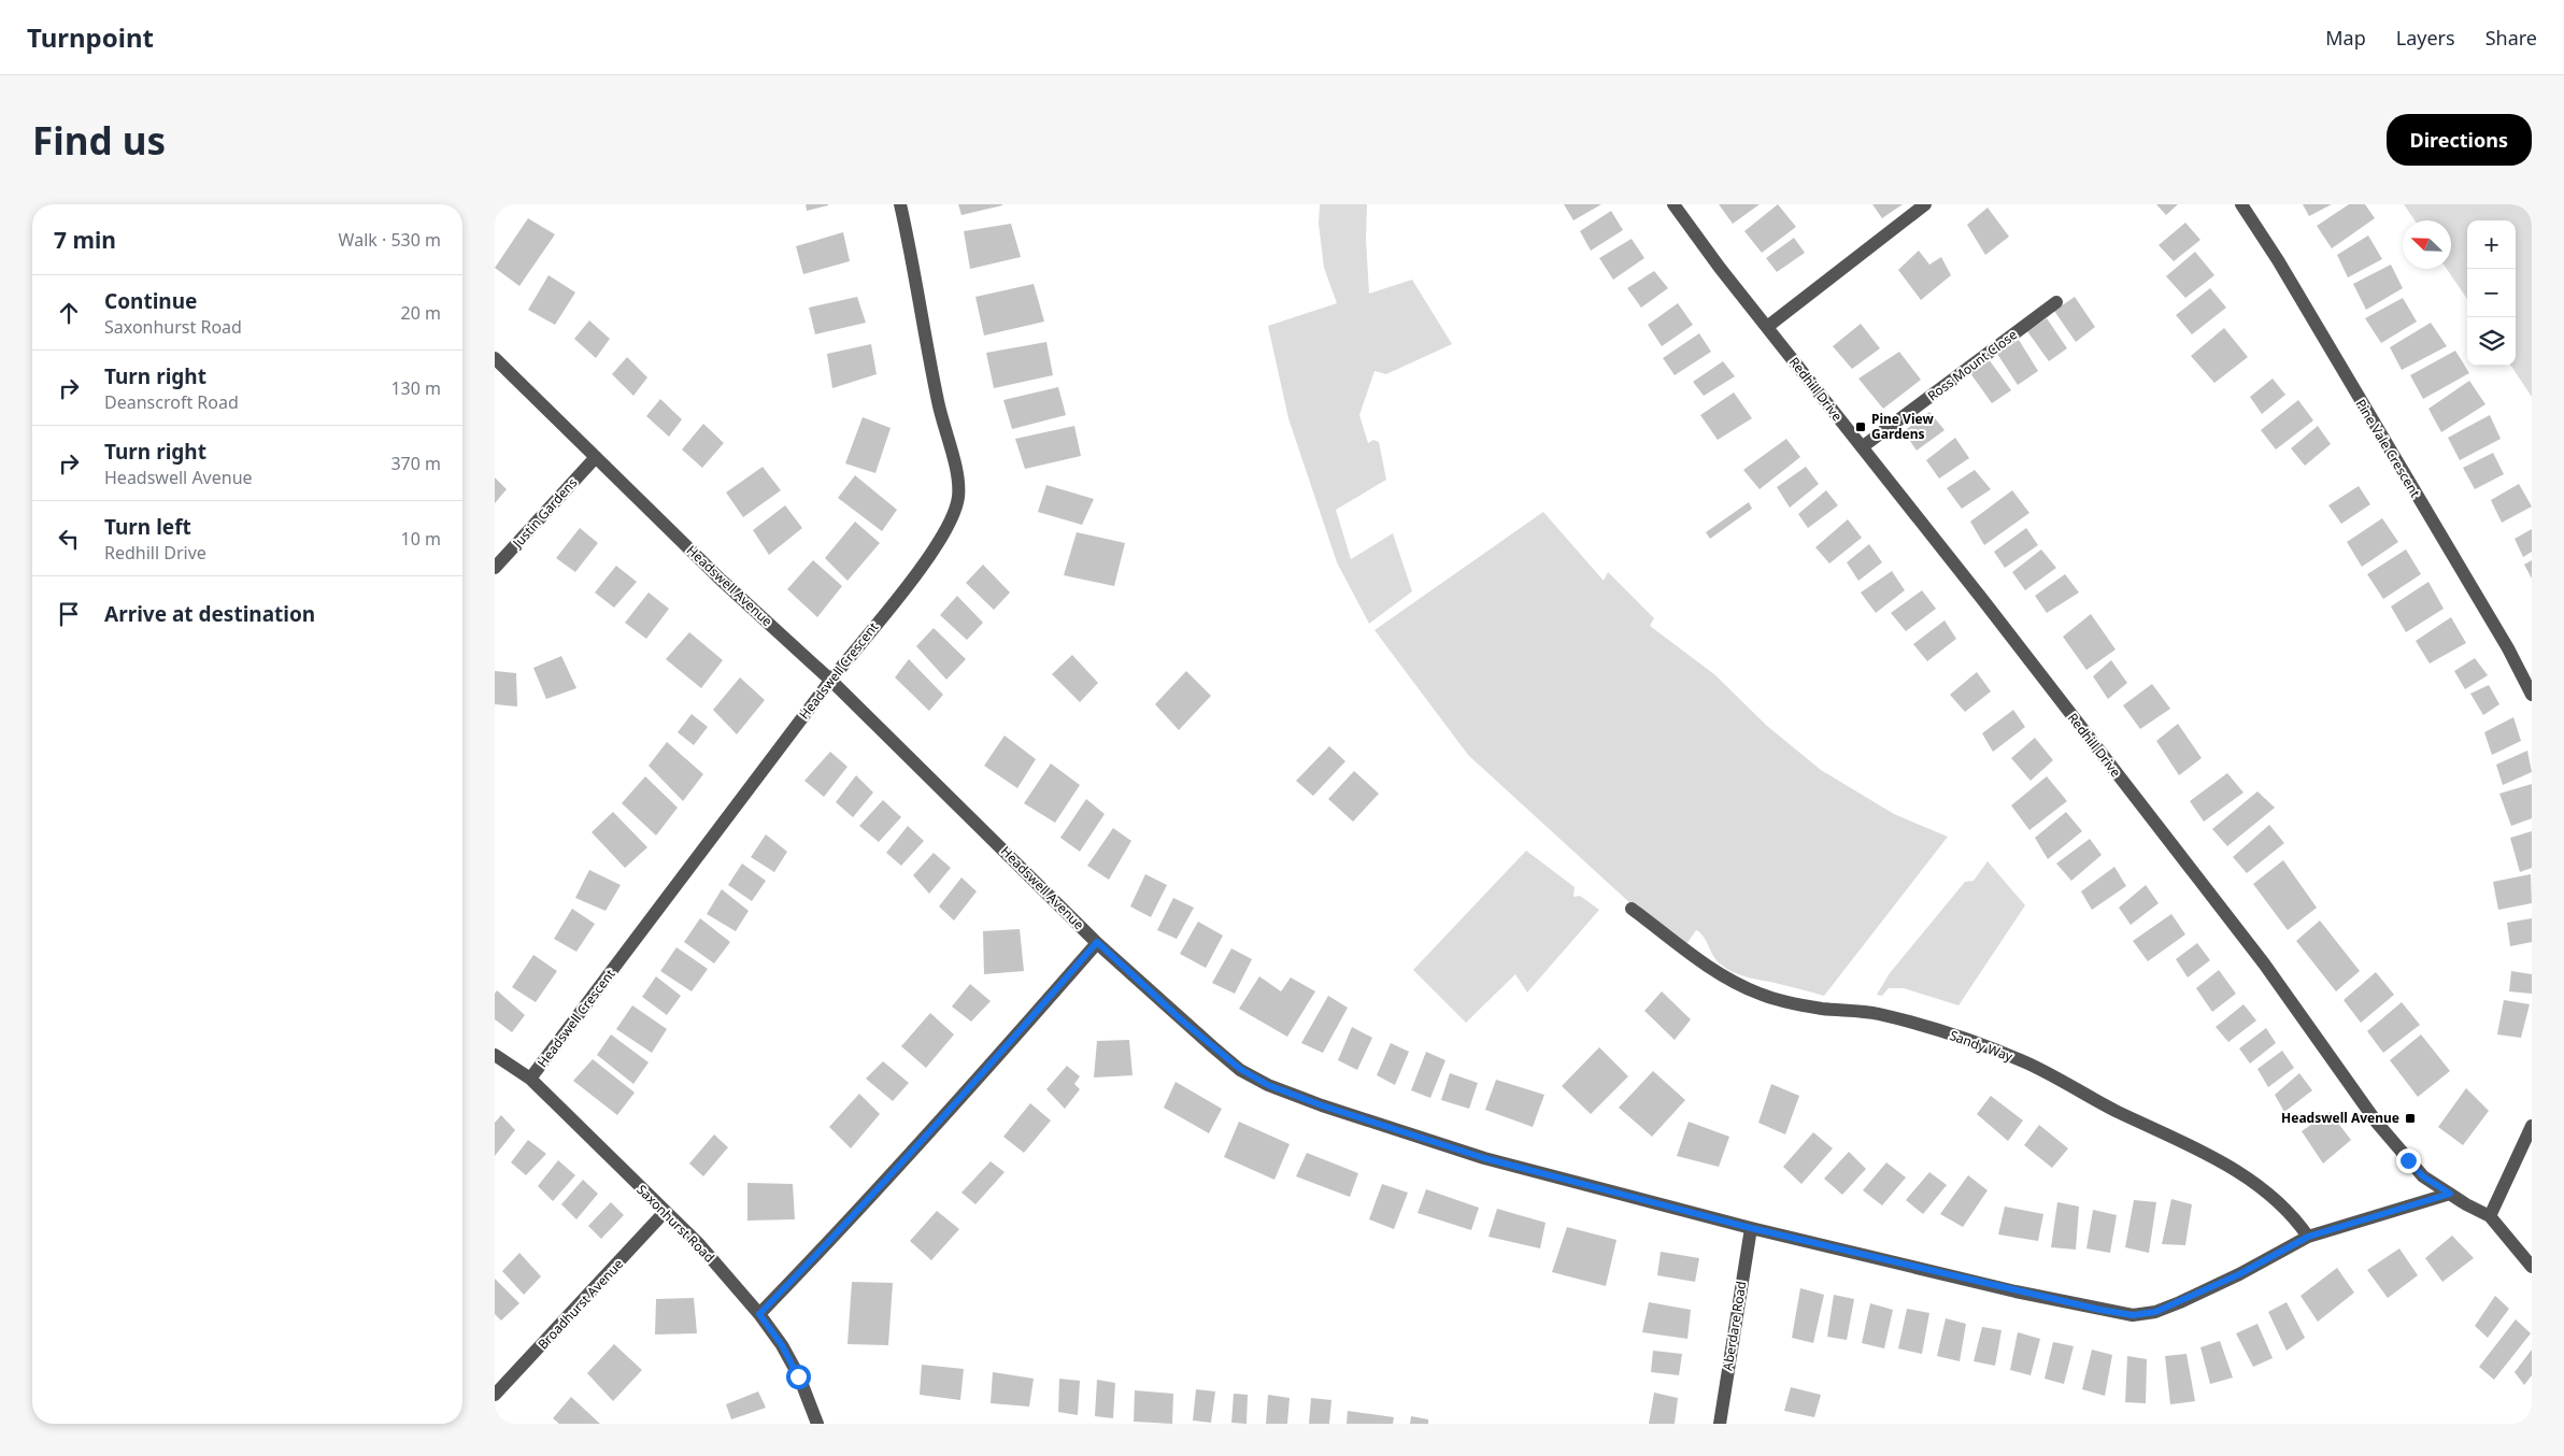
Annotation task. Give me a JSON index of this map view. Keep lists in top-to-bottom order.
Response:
{
  "streets": {
    "street": [
      "Ross Mount Close",
      "Redhill Drive",
      "Pine Vale Crescent",
      "Justin Gardens",
      "Headswell Avenue",
      "Headswell Crescent",
      "Sandy Way",
      "Saxonhurst Road",
      "Broadhurst Avenue",
      "Aberdare Road"
    ]
  },
  "crossings": [
    ["Ross Mount Close", "Redhill Drive"],
    ["Redhill Drive", "Headswell Avenue"],
    ["Justin Gardens", "Headswell Avenue"],
    ["Headswell Avenue", "Headswell Crescent"],
    ["Headswell Avenue", "Sandy Way"],
    ["Headswell Avenue", "Aberdare Road"],
    ["Headswell Crescent", "Saxonhurst Road"],
    ["Saxonhurst Road", "Broadhurst Avenue"]
  ],
  "places": {
    "transit": ["Pine View Gardens", "Headswell Avenue"]
  },
  "north": "top left",
  "page": {
    "header": "Turnpoint",
    "nav": ["Map", "Layers", "Share"],
    "buttons": "Directions",
    "title": "Find us",
    "heading": ["7 min", "Walk · 530 m"],
    "map_buttons": ["+", "−"],
    "list": [
      ["Continue", "Saxonhurst Road", "20 m"],
      ["Turn right", "Deanscroft Road", "130 m"],
      ["Turn right", "Headswell Avenue", "370 m"],
      ["Turn left", "Redhill Drive", "10 m"],
      "Arrive at destination"
    ]
  }
}
